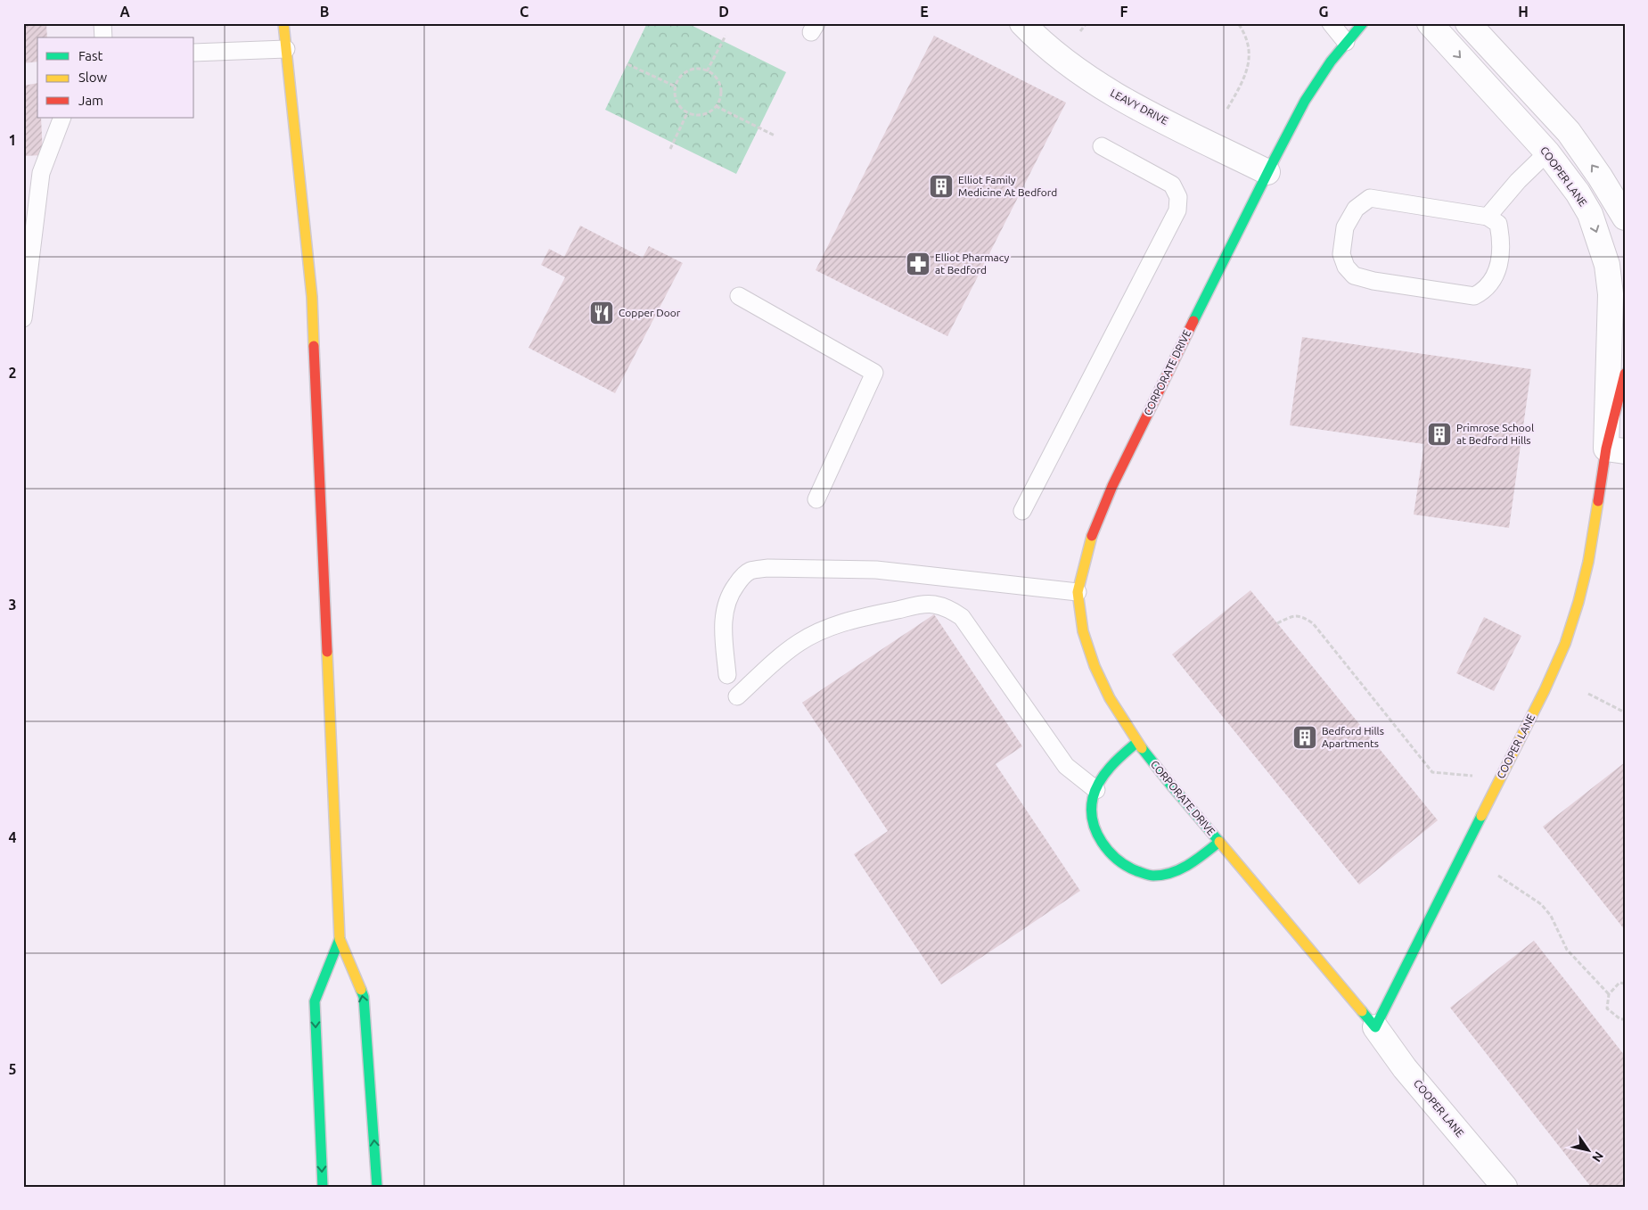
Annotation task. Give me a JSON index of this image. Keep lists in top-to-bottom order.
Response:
{
  "streets": {
    "main road": ["COOPER LANE", "CORPORATE DRIVE"],
    "street": ["LEAVY DRIVE"]
  },
  "crossings": [
    ["LEAVY DRIVE", "CORPORATE DRIVE"],
    ["COOPER LANE", "CORPORATE DRIVE"]
  ],
  "places": {
    "building": ["Elliot Family Medicine At Bedford", "Primrose School at Bedford Hills", "Bedford Hills Apartments"],
    "pharmacy": ["Elliot Pharmacy at Bedford"],
    "restaurant": ["Copper Door"]
  },
  "legend": ["Fast", "Slow", "Jam"],
  "north": "bottom right",
  "grid": {
    "columns": [
      "A",
      "B",
      "C",
      "D",
      "E",
      "F",
      "G",
      "H"
    ],
    "rows": [
      "1",
      "2",
      "3",
      "4",
      "5"
    ]
  }
}
